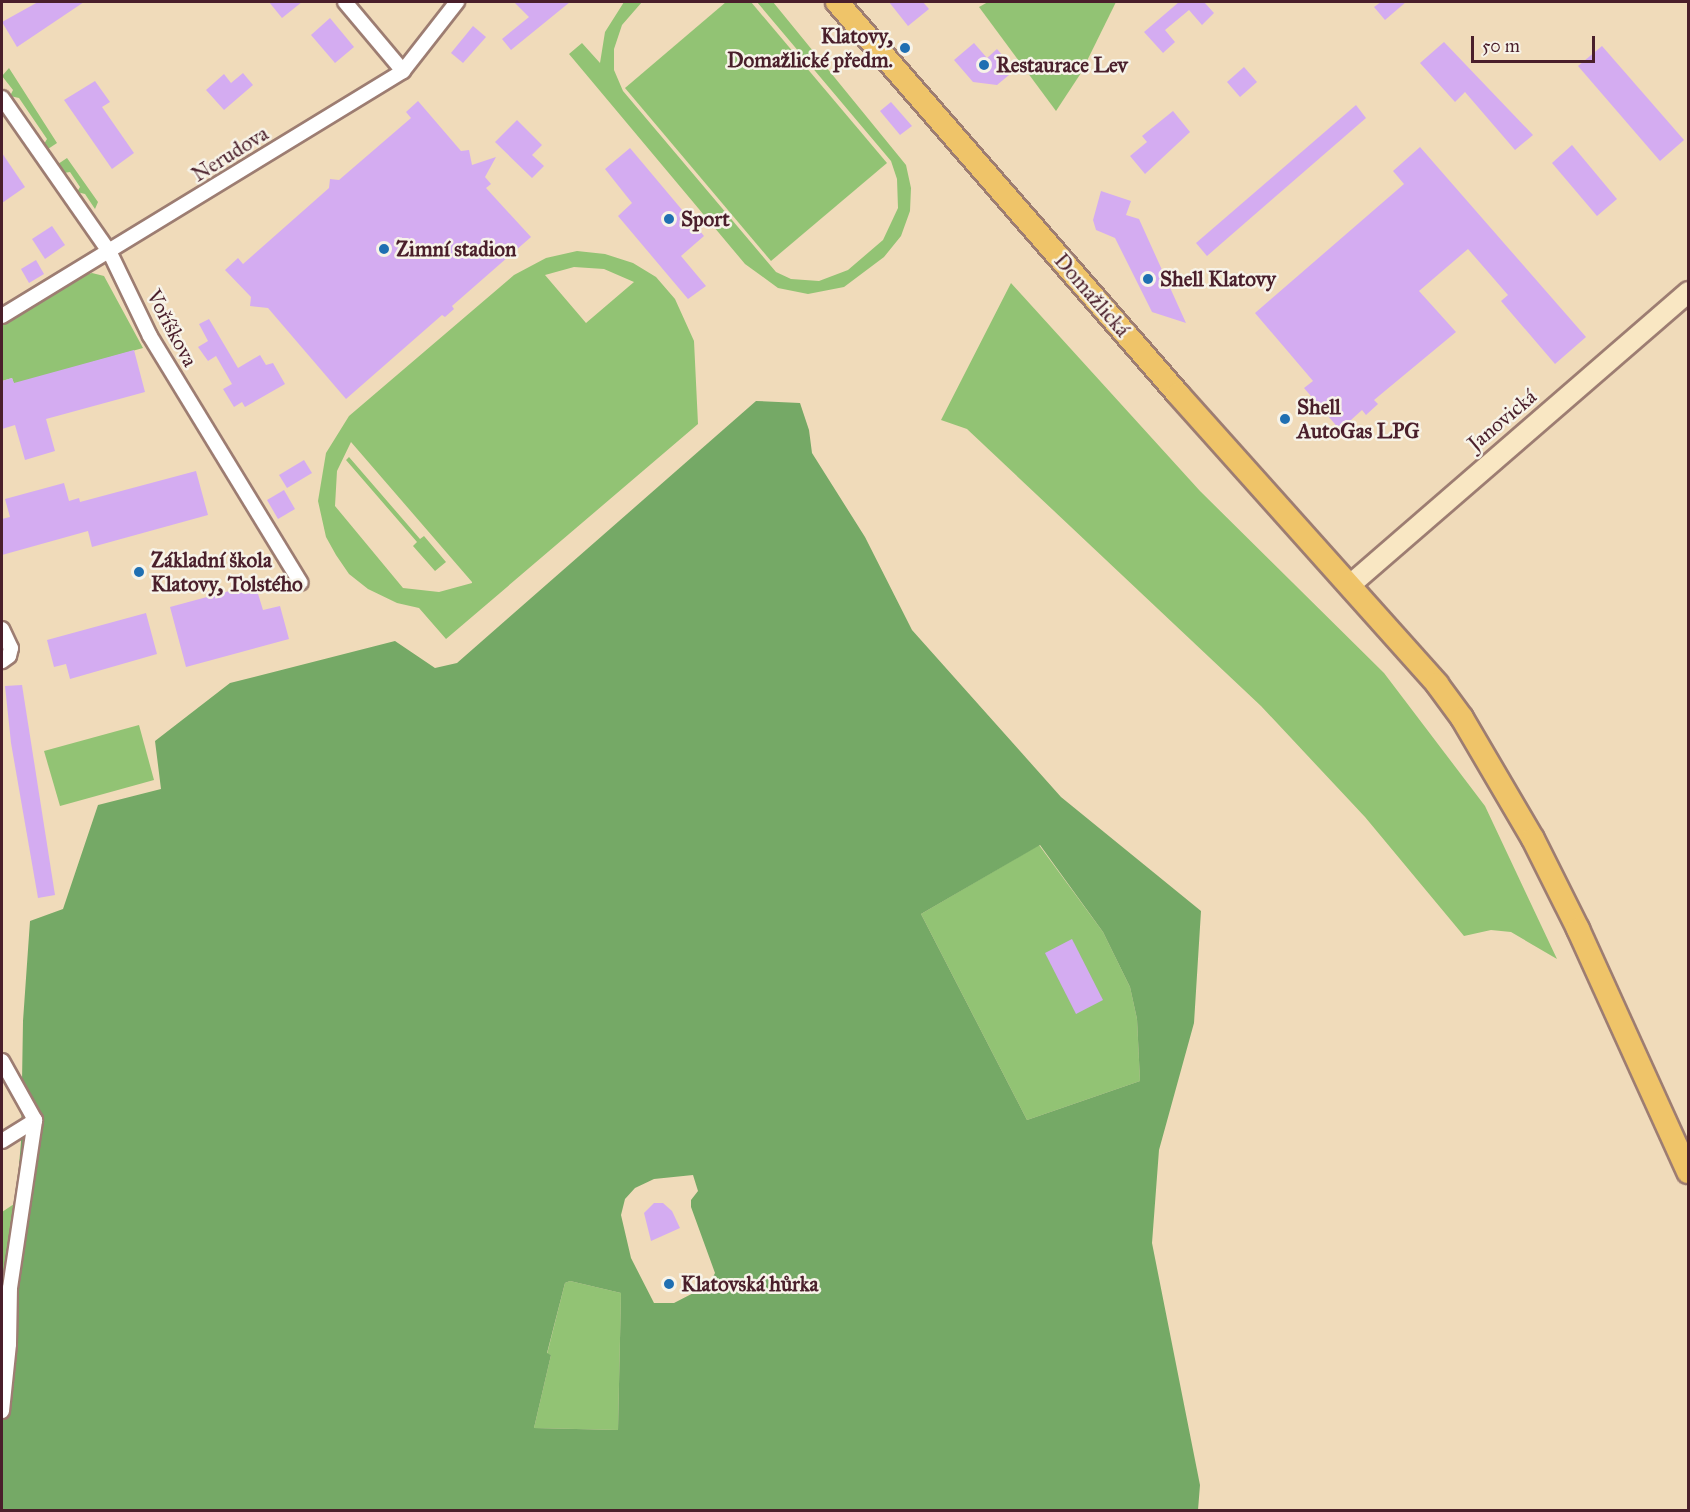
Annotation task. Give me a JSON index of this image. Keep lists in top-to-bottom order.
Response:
{
  "streets": {
    "main road": ["Domažlická", "Janovická"],
    "street": ["Nerudova", "Voříškova"]
  },
  "crossings": [
    ["Nerudova", "Voříškova"],
    ["Domažlická", "Janovická"]
  ],
  "places": [
    "Klatovy, Domažlické předm.",
    "Restaurace Lev",
    "Sport",
    "Zimní stadion",
    "Shell Klatovy",
    "Shell AutoGas LPG",
    "Základní škola Klatovy, Tolstého",
    "Klatovská hůrka"
  ],
  "scale_bar": "50 m"
}
